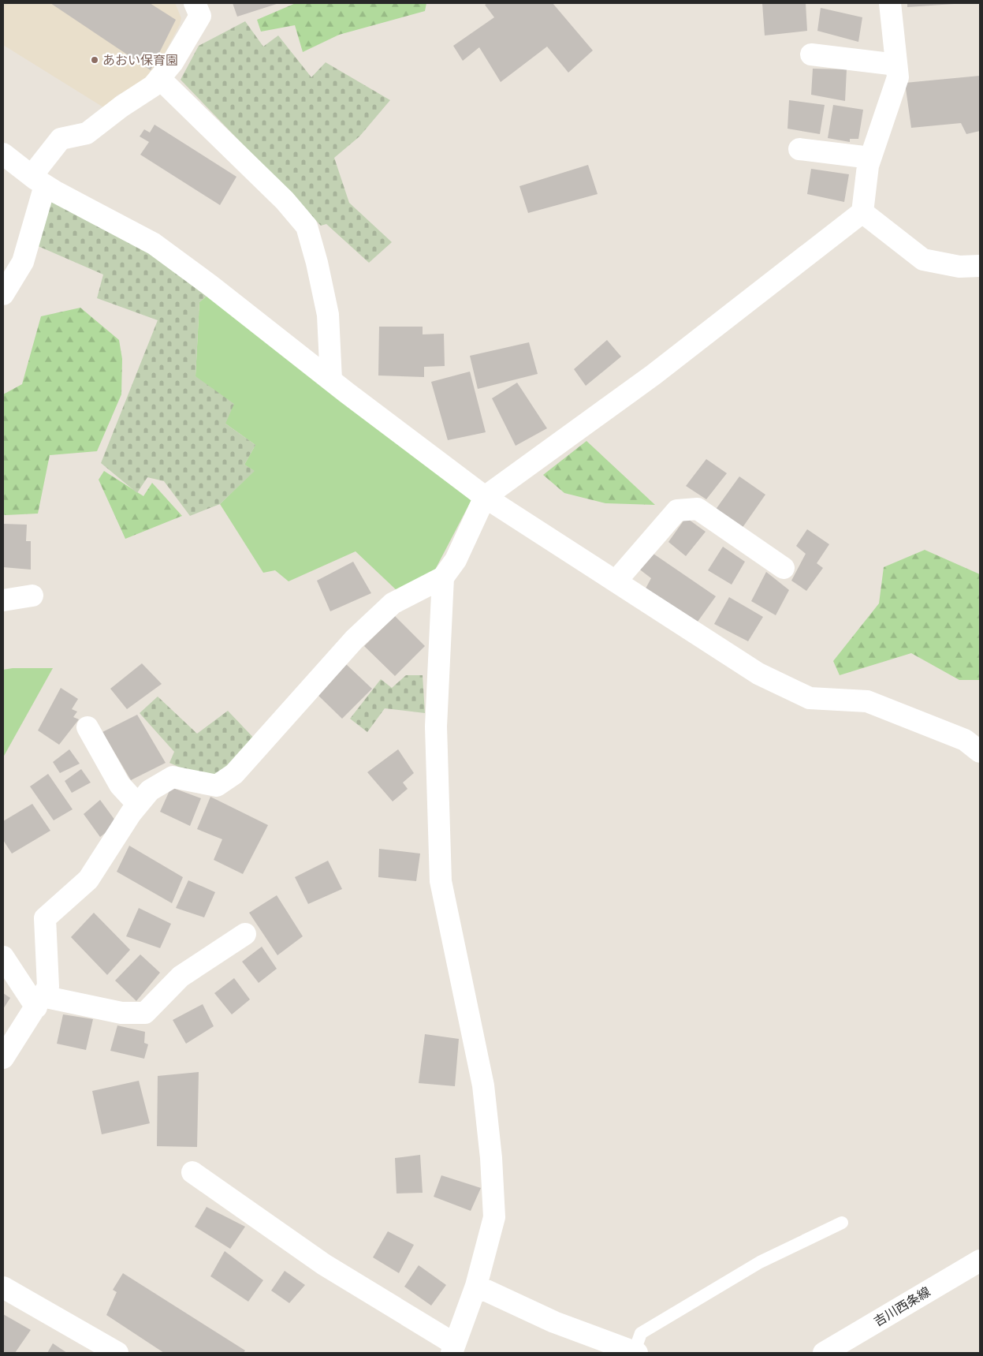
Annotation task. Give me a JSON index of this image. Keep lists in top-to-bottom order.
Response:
{
  "streets": {
    "street": ["吉川西条線"]
  },
  "places": ["あおい保育園"]
}
